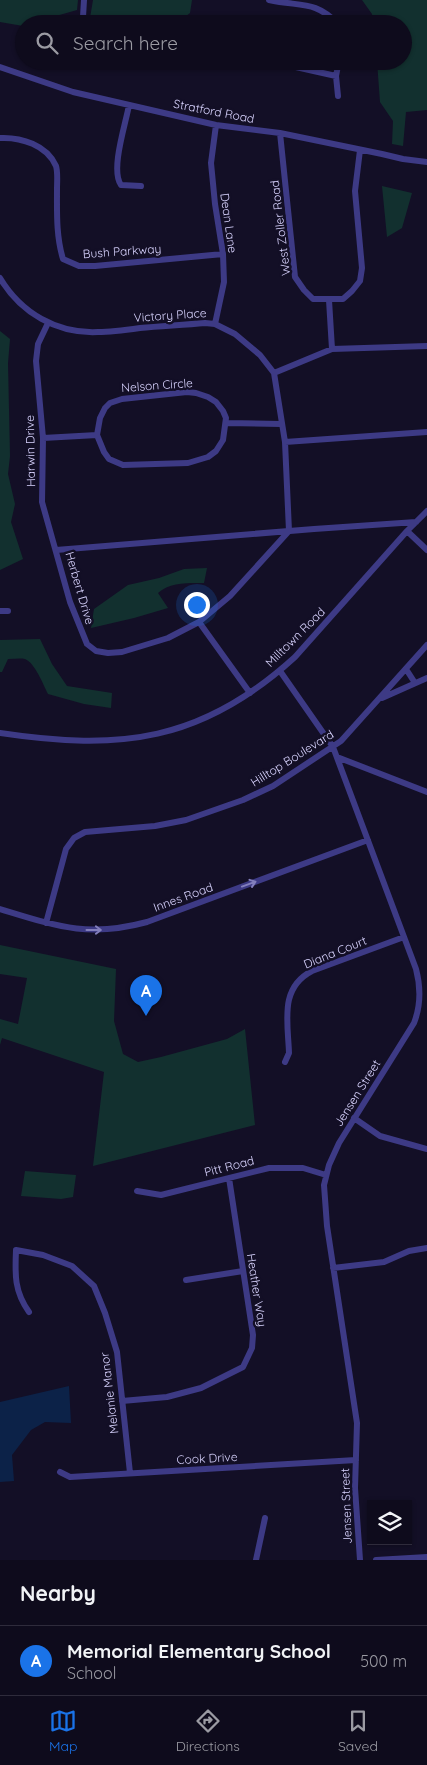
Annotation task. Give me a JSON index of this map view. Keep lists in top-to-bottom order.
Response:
{
  "streets": {
    "street": [
      "Stratford Road",
      "Dean Lane",
      "West Zoller Road",
      "Bush Parkway",
      "Victory Place",
      "Nelson Circle",
      "Harwin Drive",
      "Herbert Drive",
      "Milltown Road",
      "Hilltop Boulevard",
      "Innes Road",
      "Diana Court",
      "Jensen Street",
      "Pitt Road",
      "Heather Way",
      "Melanie Manor",
      "Cook Drive"
    ]
  },
  "crossings": [
    ["Stratford Road", "Dean Lane"],
    ["Stratford Road", "West Zoller Road"],
    ["Dean Lane", "Bush Parkway"],
    ["Dean Lane", "Victory Place"],
    ["Victory Place", "Harwin Drive"],
    ["Harwin Drive", "Herbert Drive"],
    ["Herbert Drive", "Milltown Road"],
    ["Milltown Road", "Jensen Street"],
    ["Hilltop Boulevard", "Innes Road"],
    ["Hilltop Boulevard", "Jensen Street"],
    ["Innes Road", "Jensen Street"],
    ["Diana Court", "Jensen Street"],
    ["Jensen Street", "Pitt Road"],
    ["Jensen Street", "Cook Drive"],
    ["Pitt Road", "Heather Way"],
    ["Heather Way", "Melanie Manor"],
    ["Melanie Manor", "Cook Drive"]
  ],
  "one_way": ["Innes Road"],
  "page": {
    "search": "Search here",
    "pins": "A",
    "heading": "Nearby",
    "list": [
      {
        "mark": "A",
        "name": "Memorial Elementary School",
        "note": "School",
        "value": "500 m"
      }
    ],
    "nav": ["Map", "Directions", "Saved"]
  }
}
